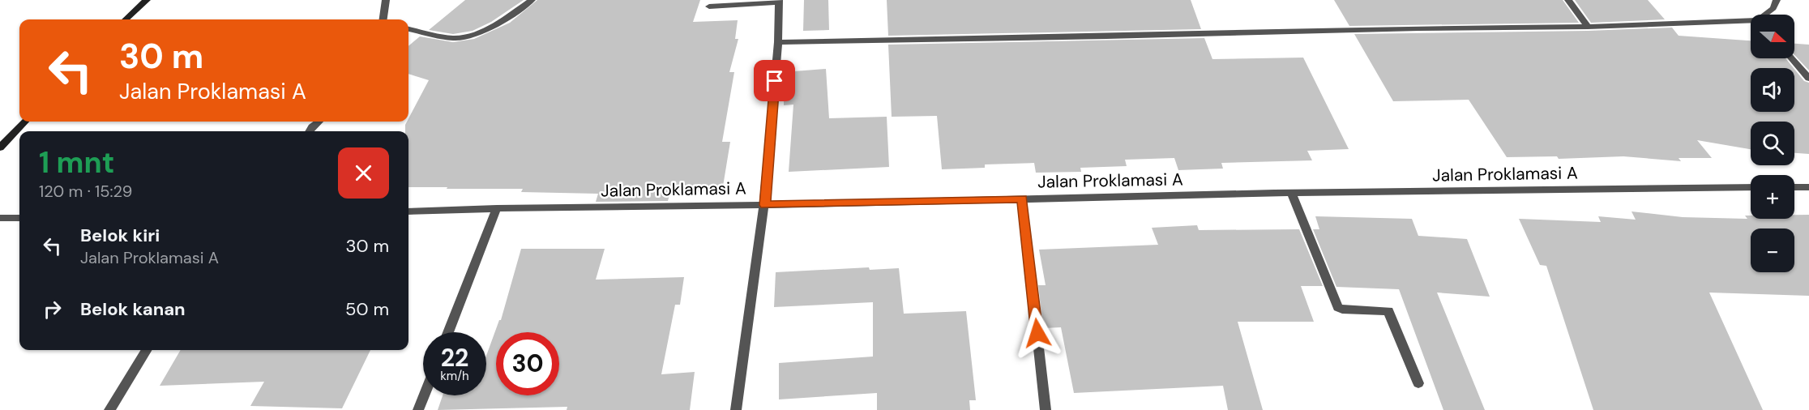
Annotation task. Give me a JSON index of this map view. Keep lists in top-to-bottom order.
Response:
{
  "streets": {
    "street": ["Jalan Proklamasi A"]
  },
  "north": "right",
  "page": {
    "map_buttons": ["+", "−"],
    "turn": ["30 m", "Jalan Proklamasi A"],
    "heading": ["1 mnt", "120 m · 15:29"],
    "list": [
      {
        "name": "Belok kiri",
        "note": "Jalan Proklamasi A",
        "value": "30 m"
      },
      {
        "name": "Belok kanan",
        "value": "50 m"
      }
    ],
    "speed": "22 km/h",
    "limit": "30"
  }
}
